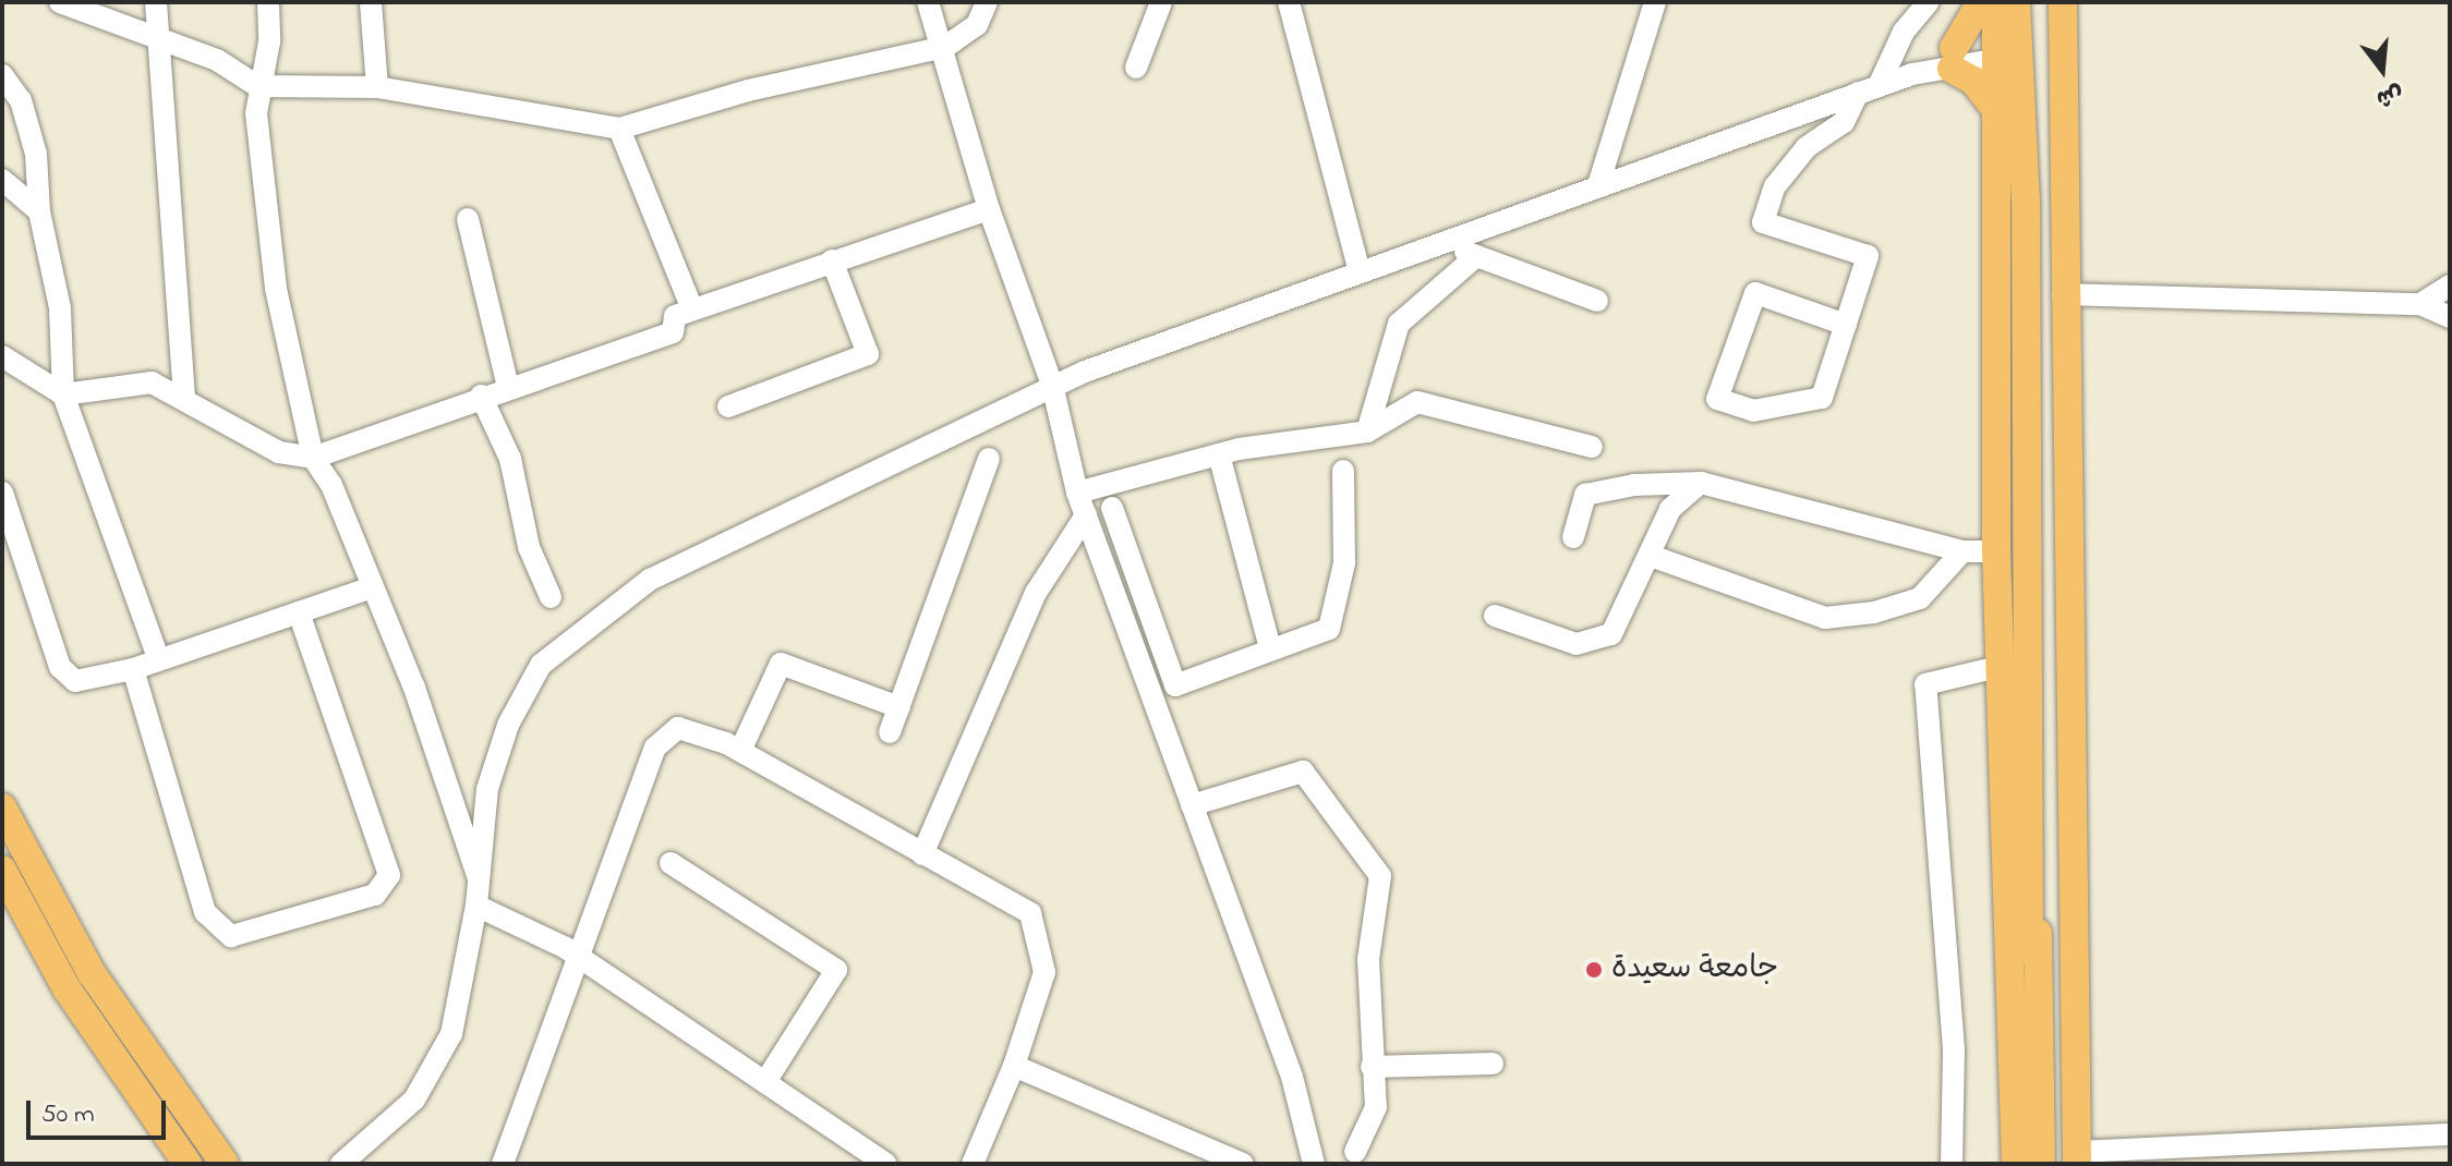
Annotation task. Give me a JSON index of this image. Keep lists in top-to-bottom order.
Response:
{
  "places": ["جامعة سعيدة"],
  "scale_bar": "50 m",
  "north": "bottom"
}
